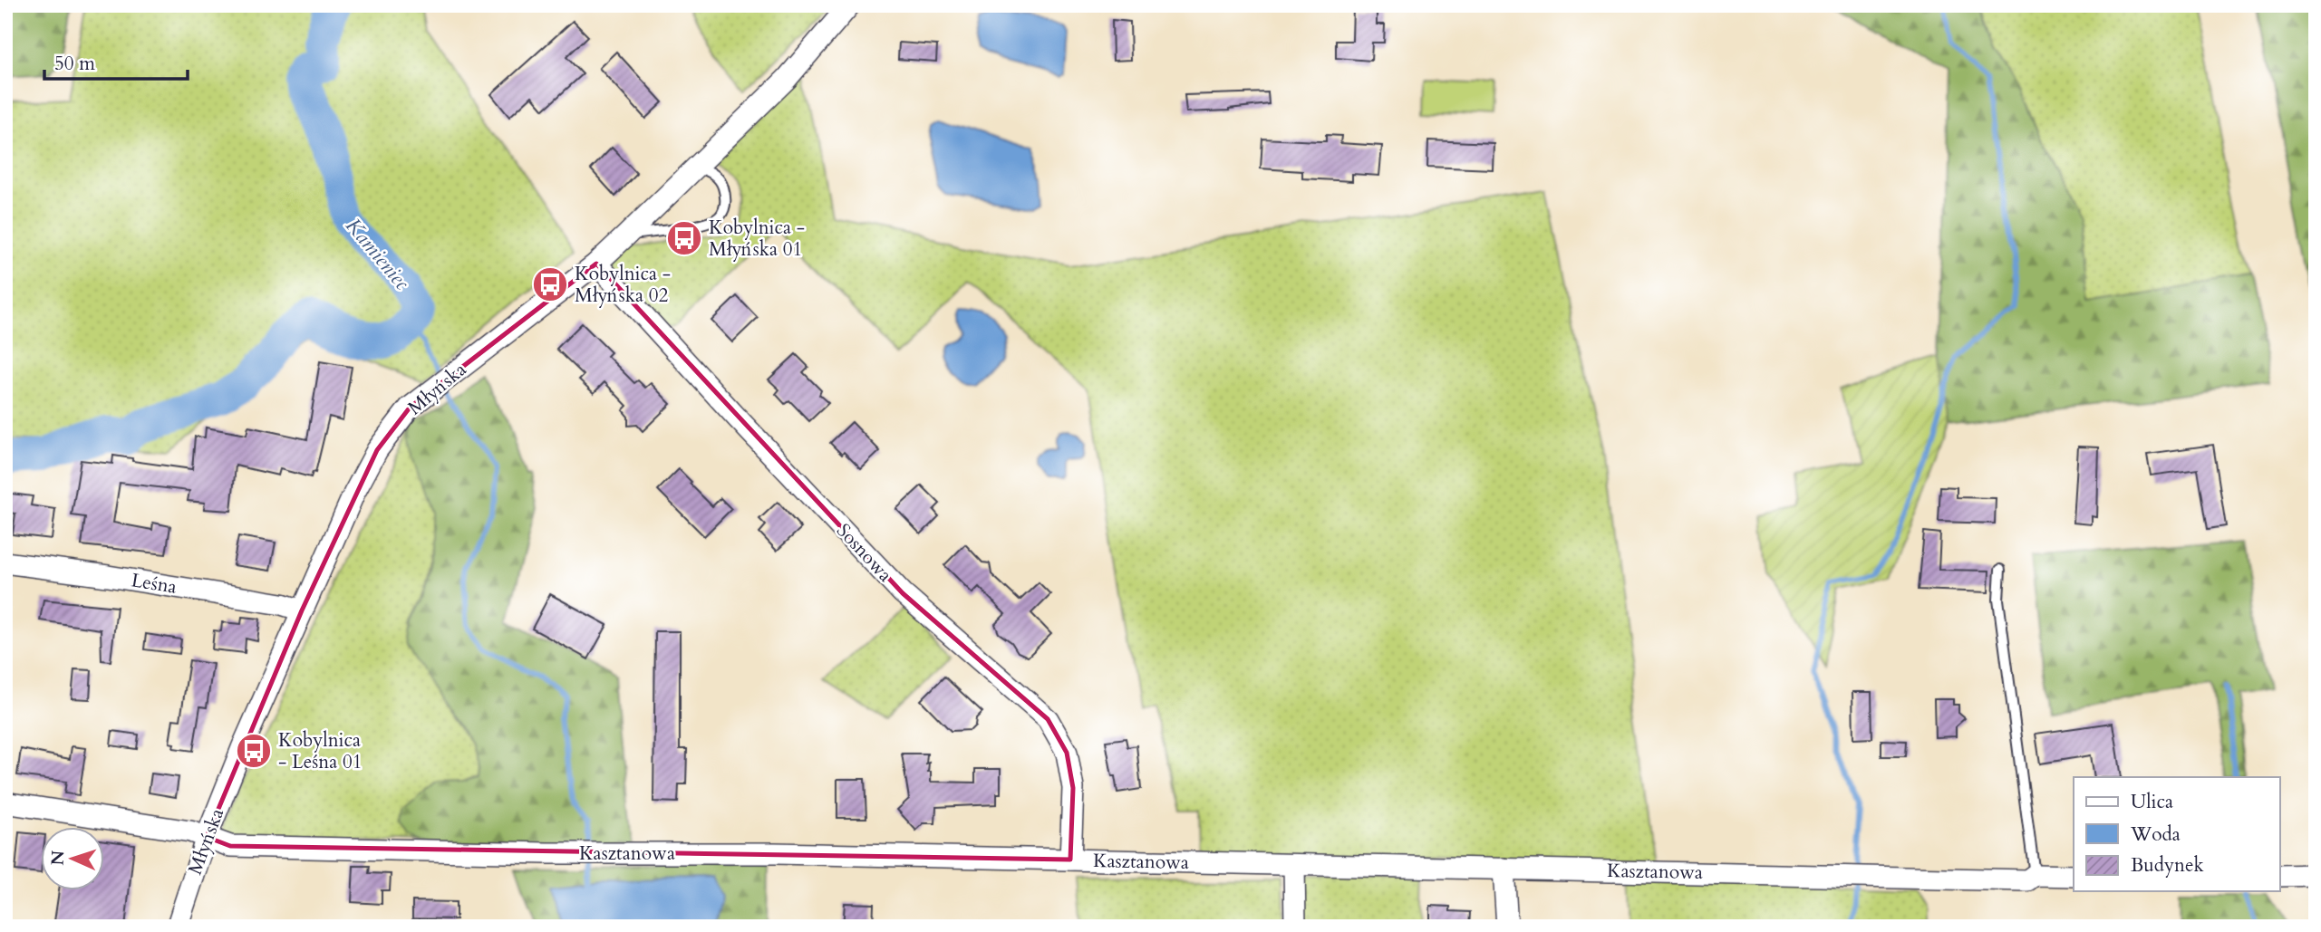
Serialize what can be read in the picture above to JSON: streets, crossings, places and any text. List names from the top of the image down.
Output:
{
  "streets": {
    "street": [
      "Młyńska",
      "Sosnowa",
      "Leśna",
      "Kasztanowa"
    ]
  },
  "crossings": [
    ["Młyńska", "Sosnowa"],
    ["Młyńska", "Leśna"],
    ["Młyńska", "Kasztanowa"],
    ["Sosnowa", "Kasztanowa"]
  ],
  "water": ["Kamieniec"],
  "places": {
    "bus stop": ["Kobylnica - Młyńska 01", "Kobylnica - Młyńska 02", "Kobylnica - Leśna 01"]
  },
  "legend": ["Ulica", "Woda", "Budynek"],
  "scale_bar": "50 m",
  "north": "left"
}
